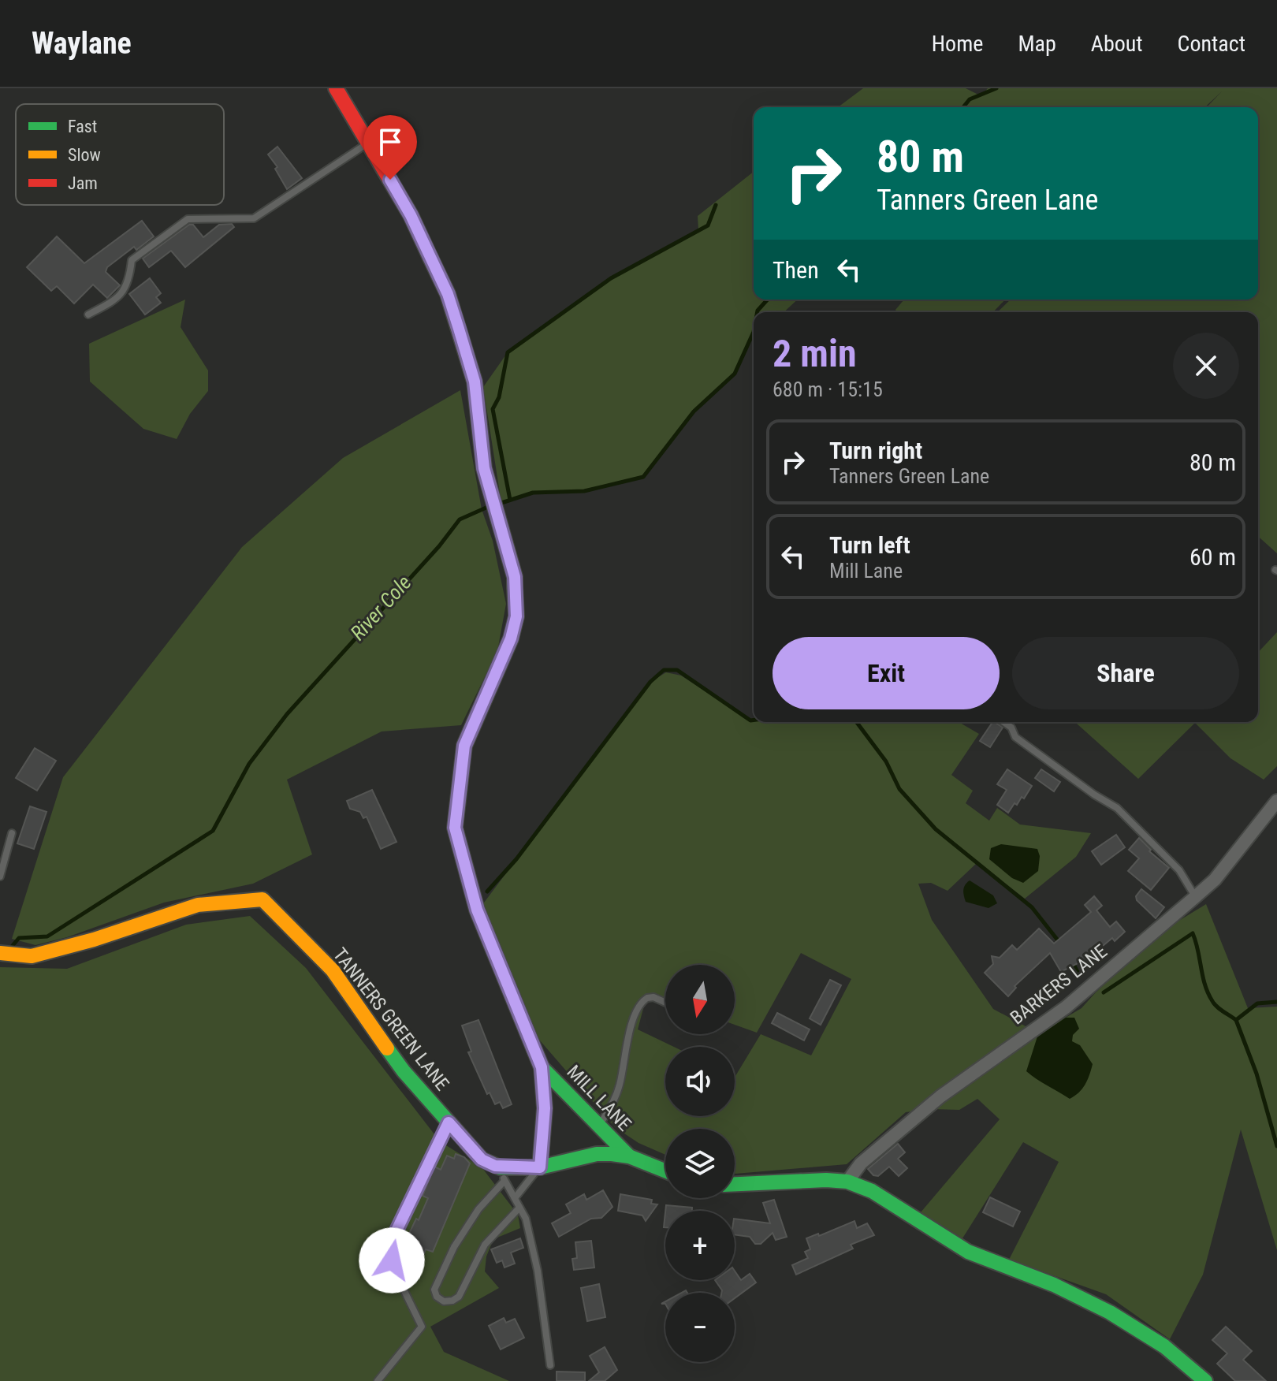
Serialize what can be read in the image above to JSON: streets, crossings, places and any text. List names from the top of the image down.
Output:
{
  "streets": {
    "street": ["BARKERS LANE", "TANNERS GREEN LANE", "MILL LANE"]
  },
  "water": ["River Cole"],
  "legend": ["Fast", "Slow", "Jam"],
  "north": "bottom",
  "page": {
    "header": "Waylane",
    "nav": [
      "Home",
      "Map",
      "About",
      "Contact"
    ],
    "turn": ["80 m", "Tanners Green Lane"],
    "then": "Then",
    "heading": ["2 min", "680 m · 15:15"],
    "list": [
      {
        "name": "Turn right",
        "note": "Tanners Green Lane",
        "value": "80 m"
      },
      {
        "name": "Turn left",
        "note": "Mill Lane",
        "value": "60 m"
      }
    ],
    "buttons": ["Exit", "Share"],
    "map_buttons": ["+", "−"]
  }
}
